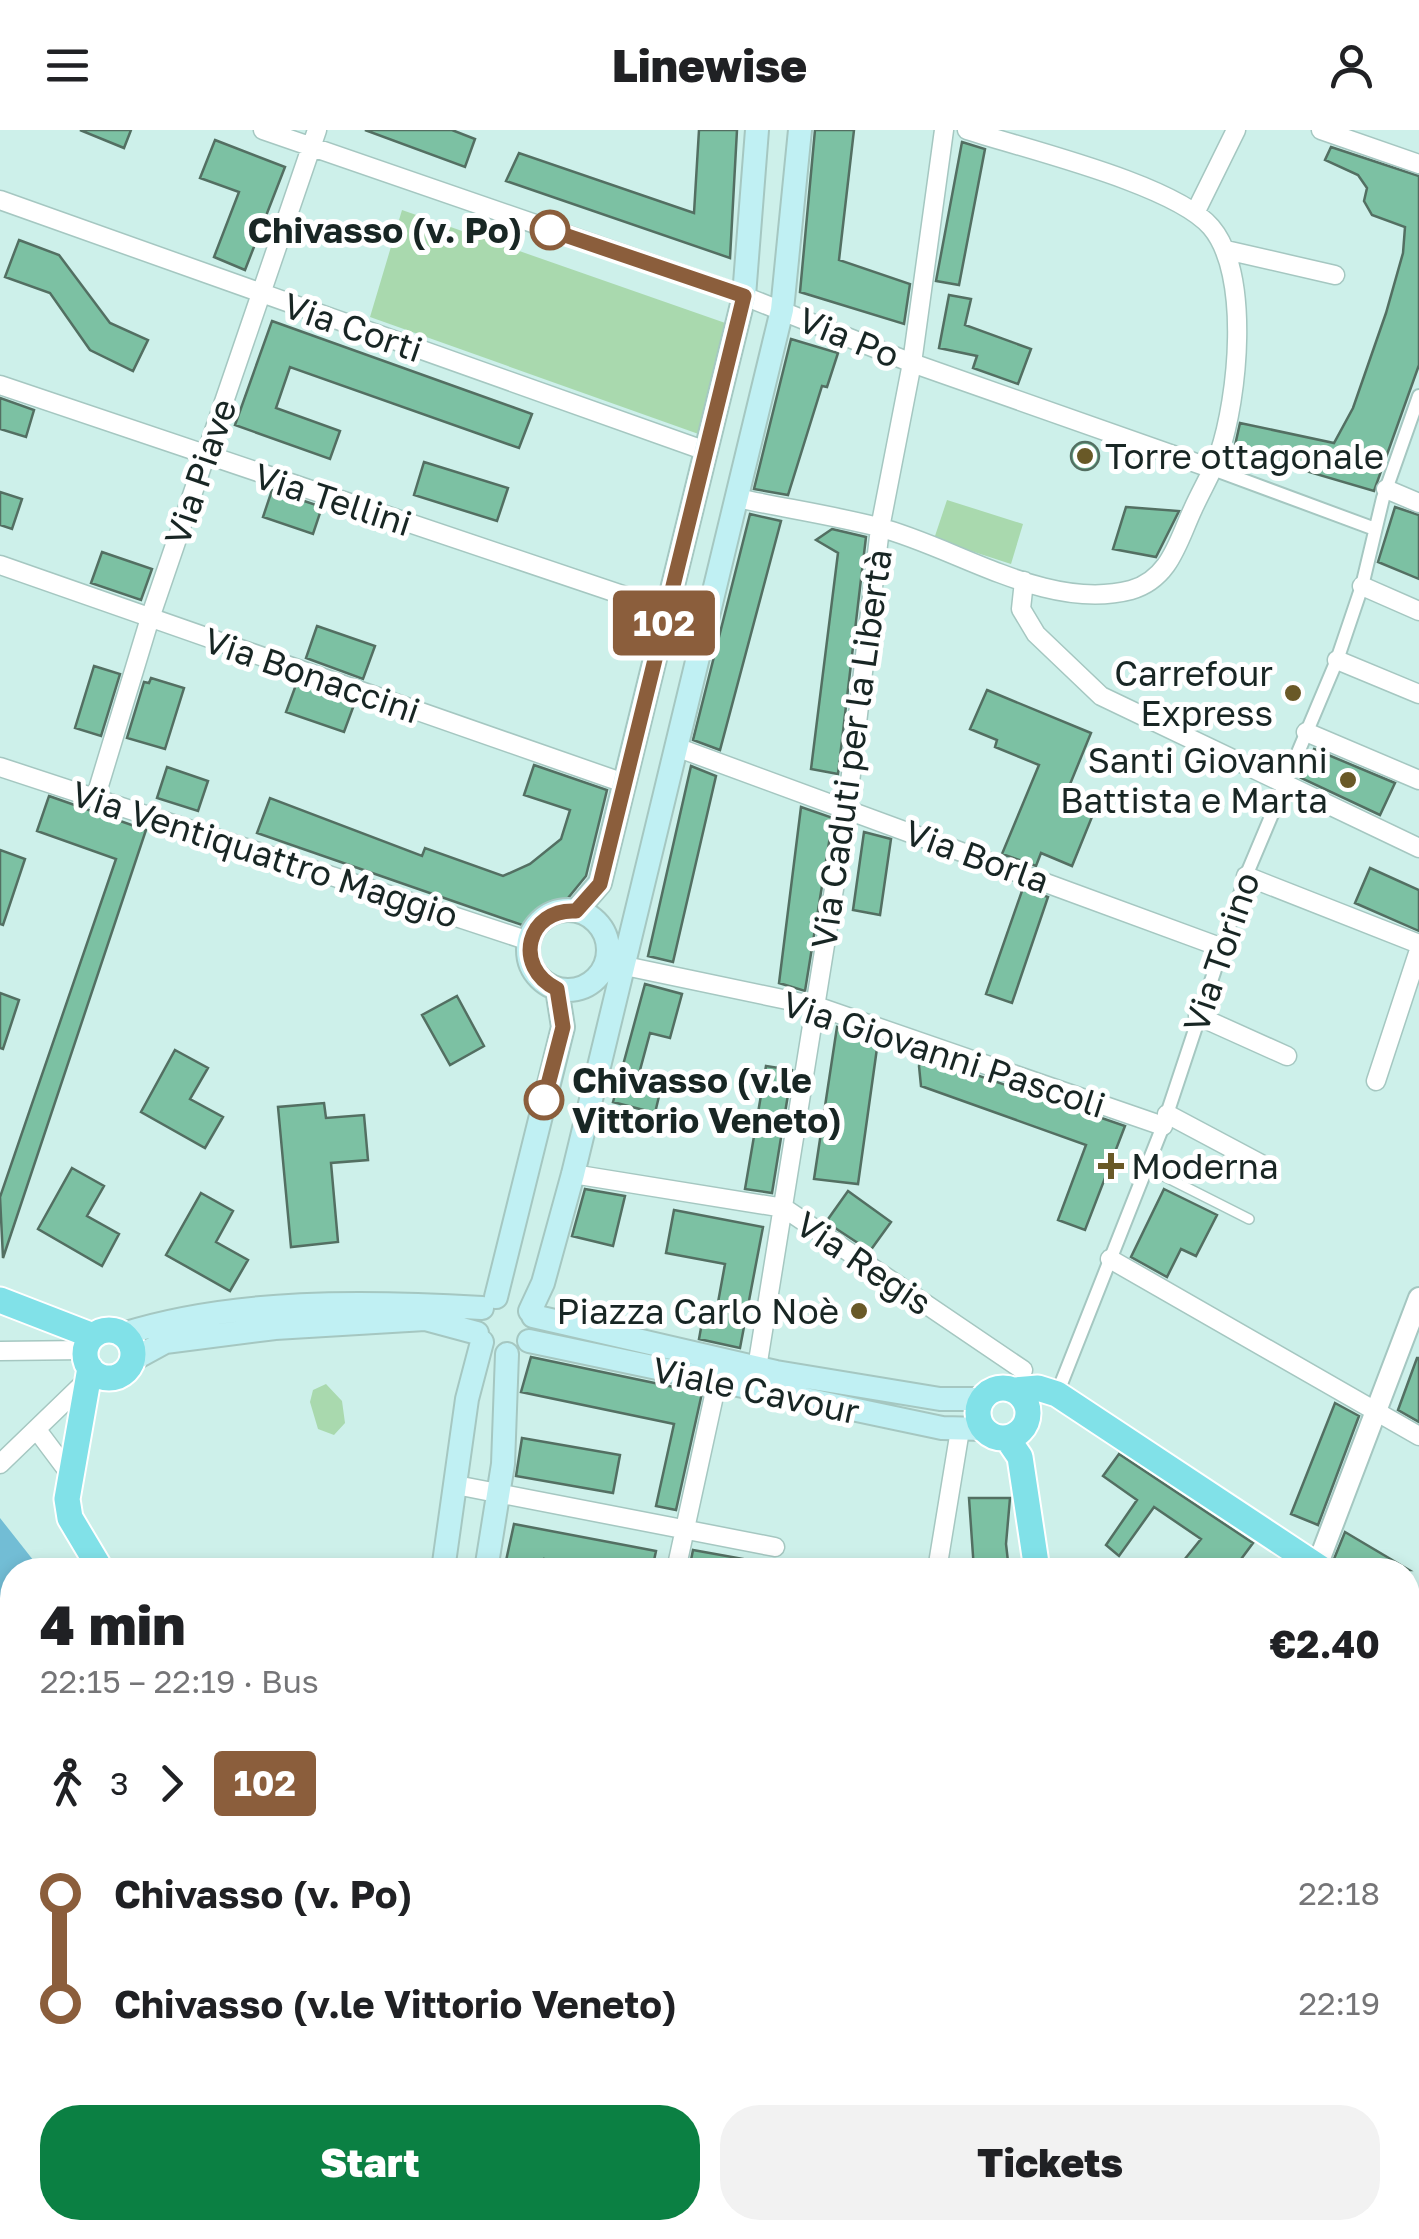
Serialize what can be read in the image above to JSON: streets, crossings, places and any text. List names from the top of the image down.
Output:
{
  "streets": {
    "main road": ["Viale Cavour"],
    "street": [
      "Via Corti",
      "Via Po",
      "Via Piave",
      "Via Tellini",
      "Via Bonaccini",
      "Via Caduti per la Libertà",
      "Via Ventiquattro Maggio",
      "Via Borla",
      "Via Torino",
      "Via Giovanni Pascoli",
      "Via Regis"
    ]
  },
  "crossings": [
    ["Via Corti", "Via Piave"],
    ["Via Po", "Via Piave"],
    ["Via Po", "Via Caduti per la Libertà"],
    ["Via Piave", "Via Tellini"],
    ["Via Piave", "Via Bonaccini"],
    ["Via Piave", "Via Ventiquattro Maggio"],
    ["Via Caduti per la Libertà", "Via Borla"],
    ["Via Caduti per la Libertà", "Via Giovanni Pascoli"],
    ["Via Caduti per la Libertà", "Via Regis"],
    ["Via Caduti per la Libertà", "Viale Cavour"],
    ["Via Ventiquattro Maggio", "Via Giovanni Pascoli"],
    ["Via Borla", "Via Torino"],
    ["Via Torino", "Via Giovanni Pascoli"]
  ],
  "places": {
    "other": [
      "Chivasso (v. Po)",
      "Torre ottagonale",
      "Carrefour Express",
      "Santi Giovanni Battista e Marta",
      "Chivasso (v.le Vittorio Veneto)",
      "Piazza Carlo Noè"
    ],
    "health": ["Moderna"]
  },
  "lines": ["bus line 102"],
  "page": {
    "header": "Linewise",
    "on_map": "102",
    "heading": ["4 min", "22:15 – 22:19 · Bus", "€2.40"],
    "legs": ["3", "102"],
    "list": [
      {
        "name": "Chivasso (v. Po)",
        "value": "22:18"
      },
      {
        "name": "Chivasso (v.le Vittorio Veneto)",
        "value": "22:19"
      }
    ],
    "buttons": ["Start", "Tickets"]
  }
}
